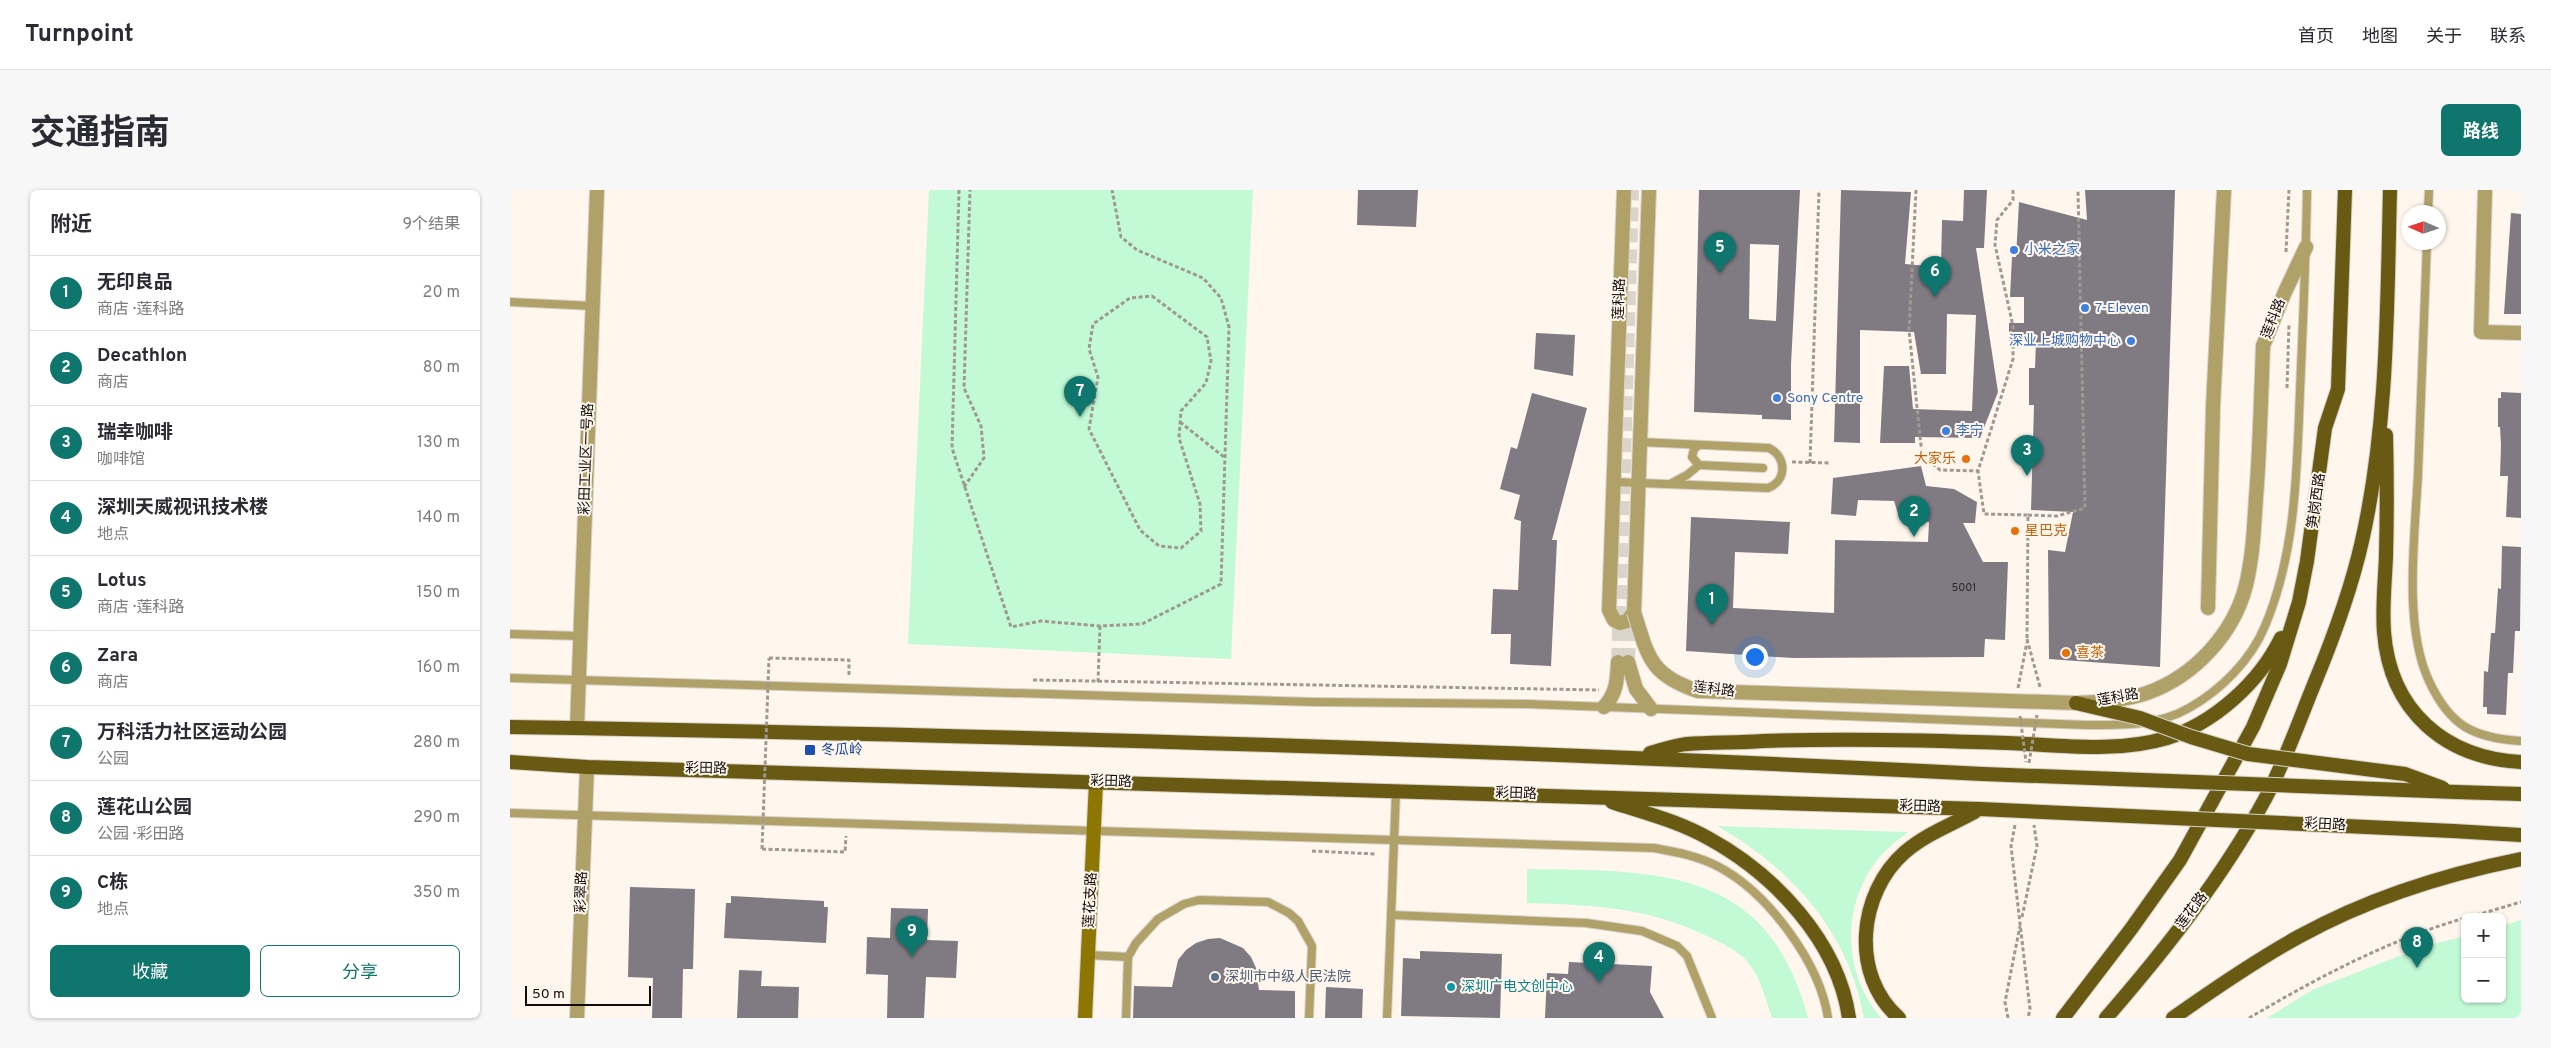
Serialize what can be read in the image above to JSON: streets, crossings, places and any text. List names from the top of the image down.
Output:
{
  "streets": {
    "main road": [
      "笋岗西路",
      "彩田路",
      "莲花支路",
      "莲花路"
    ],
    "street": ["莲科路", "彩田工业区一号路", "彩翠路"]
  },
  "crossings": [
    ["彩田路", "彩翠路"],
    ["彩田路", "莲花支路"]
  ],
  "places": {
    "other": [
      "小米之家",
      "7-Eleven",
      "深业上城购物中心",
      "Sony Centre",
      "李宁",
      "大家乐",
      "星巴克",
      "喜茶",
      "深圳市中级人民法院",
      "深圳广电文创中心"
    ],
    "transit": ["冬瓜岭"]
  },
  "house_numbers": ["5001"],
  "scale_bar": "50 m",
  "north": "left",
  "page": {
    "header": "Turnpoint",
    "nav": [
      "首页",
      "地图",
      "关于",
      "联系"
    ],
    "title": "交通指南",
    "buttons": [
      "路线",
      ["收藏", "分享"]
    ],
    "heading": ["附近", "9个结果"],
    "pins": [
      "5",
      "6",
      "7",
      "3",
      "2",
      "1",
      "9",
      "8",
      "4"
    ],
    "list": [
      {
        "mark": "1",
        "name": "无印良品",
        "note": "商店 · 莲科路",
        "value": "20 m"
      },
      {
        "mark": "2",
        "name": "Decathlon",
        "note": "商店",
        "value": "80 m"
      },
      {
        "mark": "3",
        "name": "瑞幸咖啡",
        "note": "咖啡馆",
        "value": "130 m"
      },
      {
        "mark": "4",
        "name": "深圳天威视讯技术楼",
        "note": "地点",
        "value": "140 m"
      },
      {
        "mark": "5",
        "name": "Lotus",
        "note": "商店 · 莲科路",
        "value": "150 m"
      },
      {
        "mark": "6",
        "name": "Zara",
        "note": "商店",
        "value": "160 m"
      },
      {
        "mark": "7",
        "name": "万科活力社区运动公园",
        "note": "公园",
        "value": "280 m"
      },
      {
        "mark": "8",
        "name": "莲花山公园",
        "note": "公园 · 彩田路",
        "value": "290 m"
      },
      {
        "mark": "9",
        "name": "C栋",
        "note": "地点",
        "value": "350 m"
      }
    ],
    "map_buttons": ["+", "−"],
    "scale": "50 m"
  }
}
